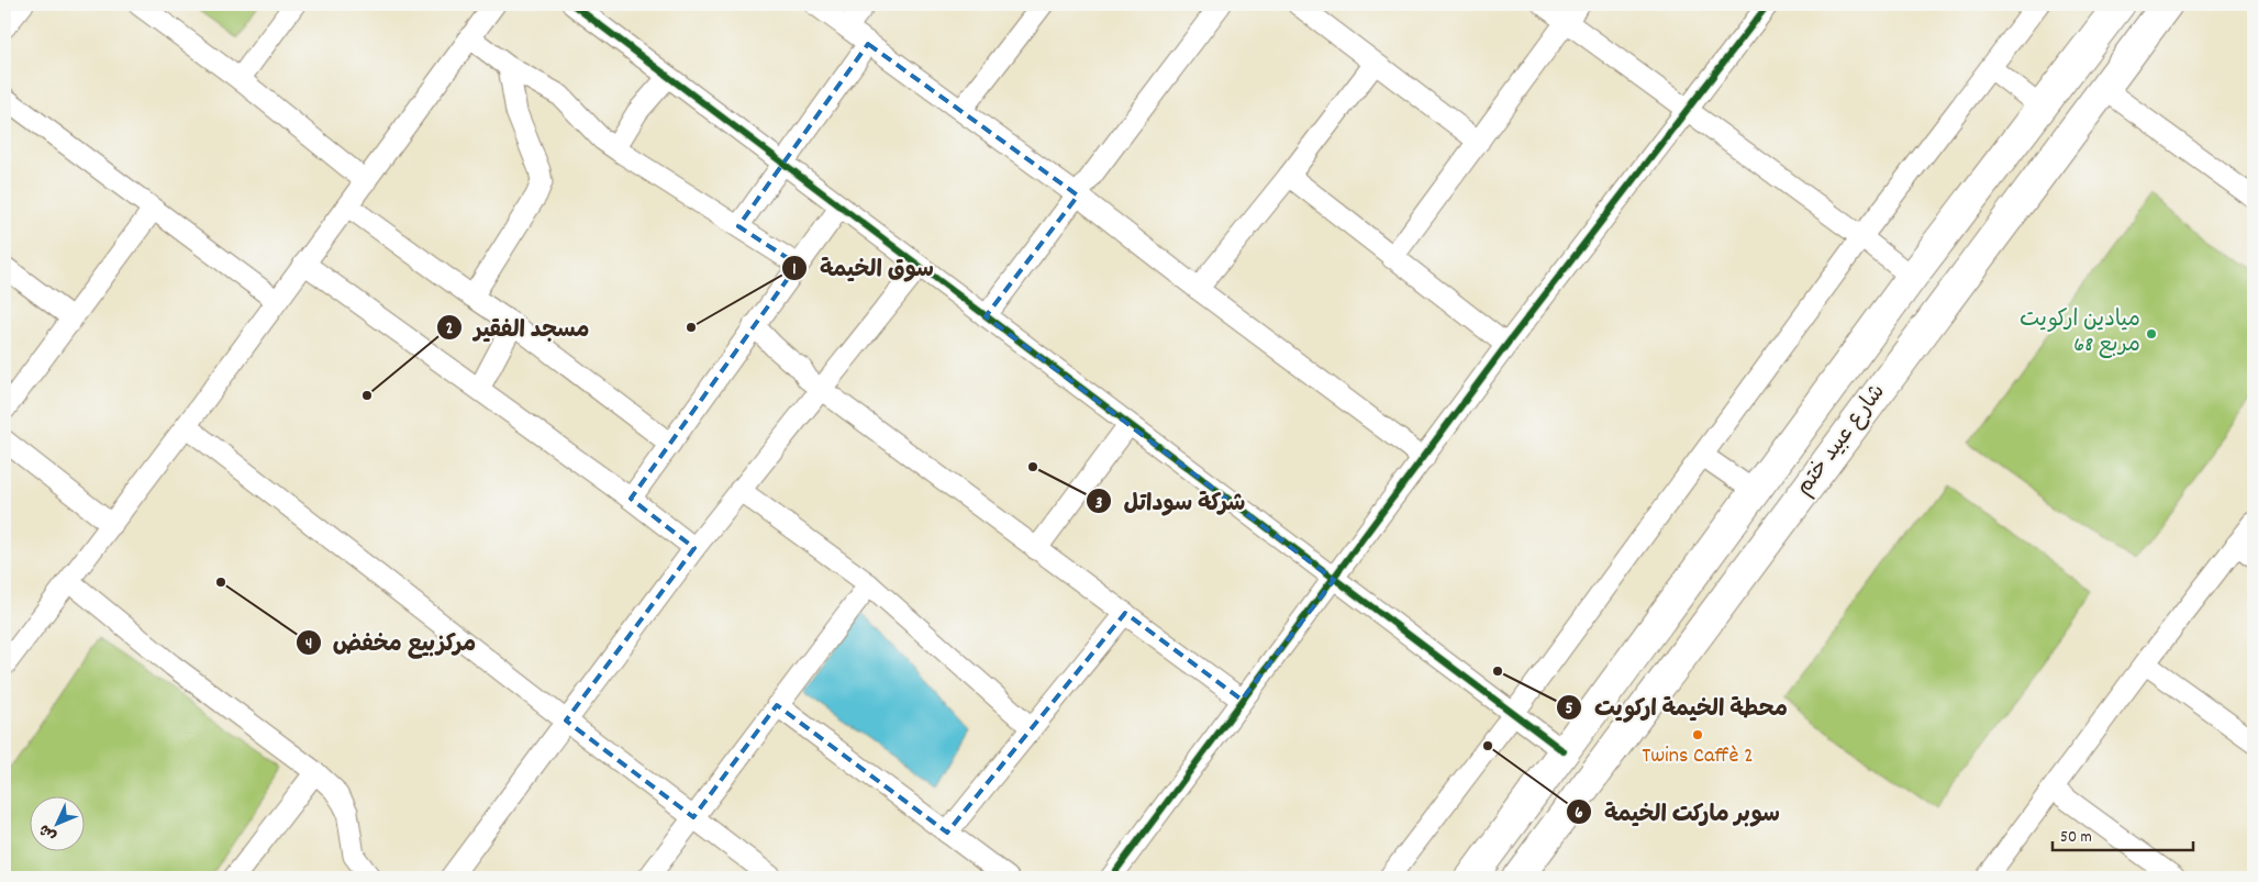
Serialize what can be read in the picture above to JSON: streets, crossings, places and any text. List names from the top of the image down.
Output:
{
  "streets": {
    "main road": ["شارع عبيد ختم"]
  },
  "places": [
    "سوق الخيمة",
    "ميادين اركويت مربع 68",
    "مسجد الفقير",
    "شركة سوداتل",
    "مركزبيع مخفض",
    "محطة الخيمة اركويت",
    "Twins Caffè 2",
    "سوبر ماركت الخيمة"
  ],
  "scale_bar": "50 m",
  "north": "bottom left"
}
